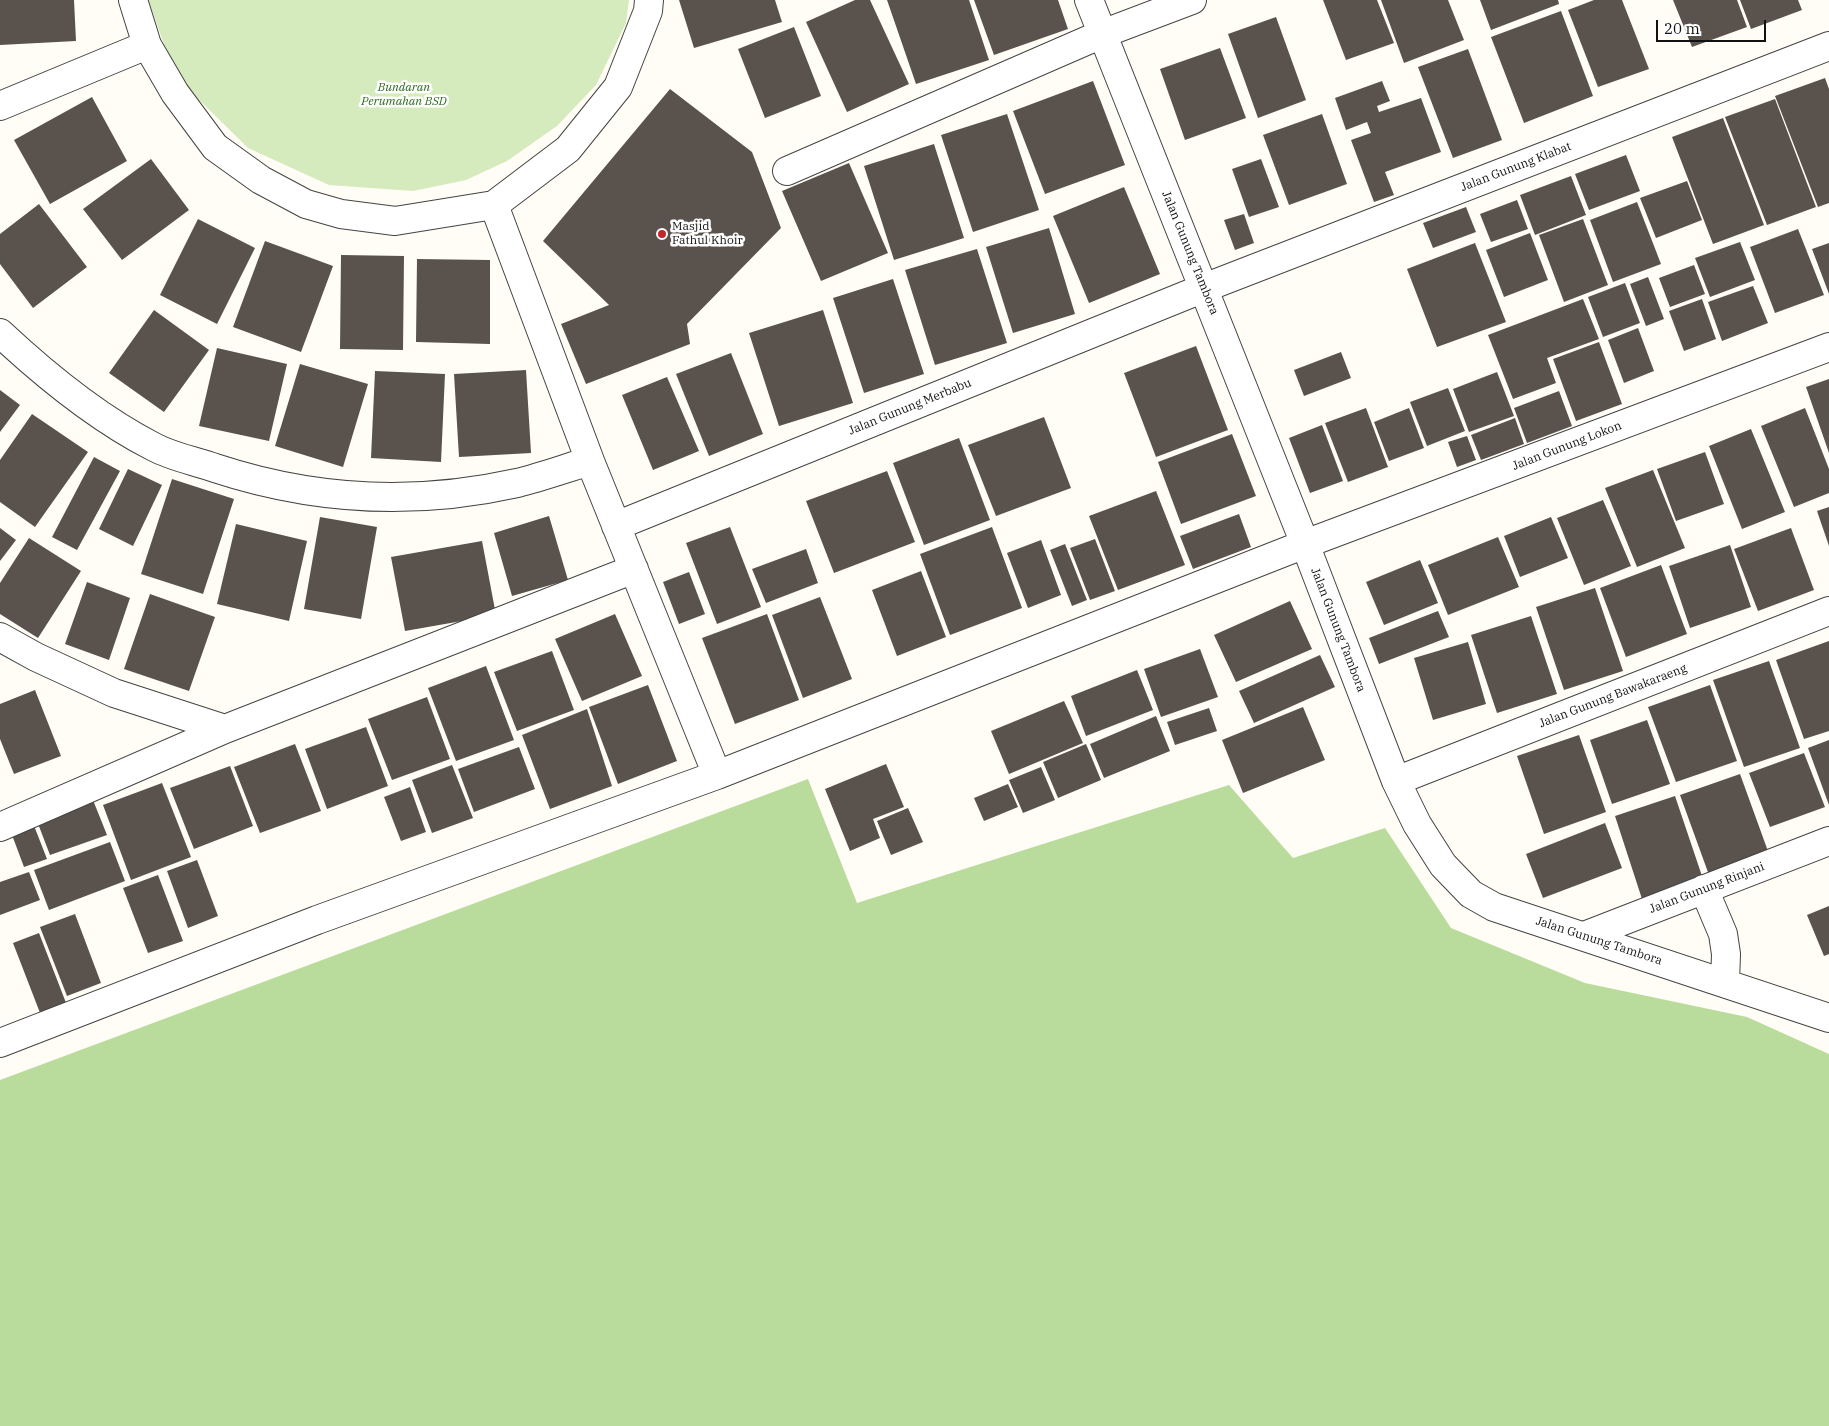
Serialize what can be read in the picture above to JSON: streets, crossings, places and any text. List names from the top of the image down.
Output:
{
  "streets": {
    "street": [
      "Jalan Gunung Klabat",
      "Jalan Gunung Tambora",
      "Jalan Gunung Merbabu",
      "Jalan Gunung Lokon",
      "Jalan Gunung Bawakaraeng",
      "Jalan Gunung Rinjani"
    ]
  },
  "crossings": [
    ["Jalan Gunung Klabat", "Jalan Gunung Tambora"],
    ["Jalan Gunung Klabat", "Jalan Gunung Merbabu"],
    ["Jalan Gunung Tambora", "Jalan Gunung Merbabu"],
    ["Jalan Gunung Tambora", "Jalan Gunung Lokon"],
    ["Jalan Gunung Tambora", "Jalan Gunung Bawakaraeng"],
    ["Jalan Gunung Tambora", "Jalan Gunung Rinjani"]
  ],
  "parks": ["Bundaran Perumahan BSD"],
  "places": ["Masjid Fathul Khoir"],
  "scale_bar": "20 m"
}
